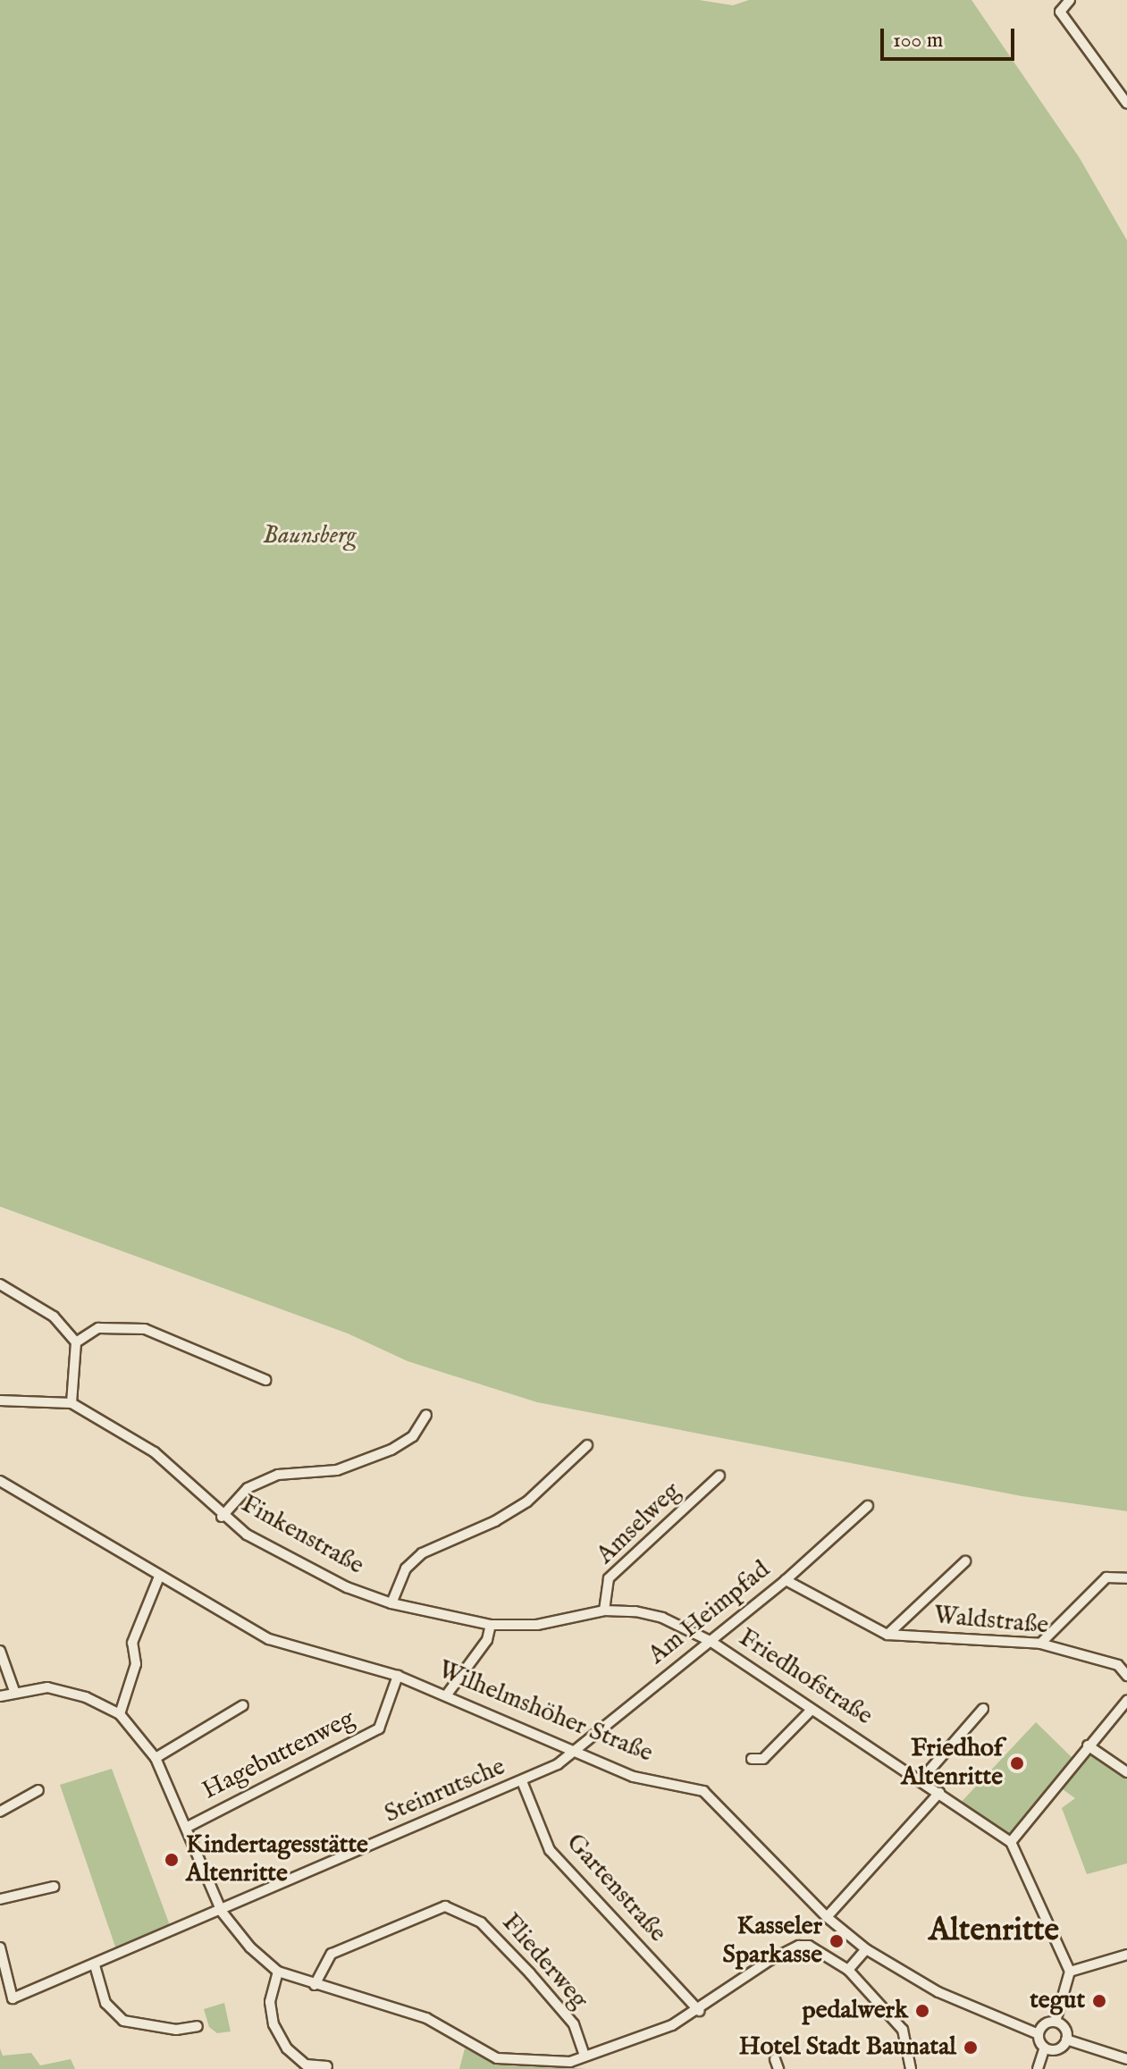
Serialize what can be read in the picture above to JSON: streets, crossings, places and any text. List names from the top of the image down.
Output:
{
  "streets": {
    "street": [
      "Amselweg",
      "Finkenstraße",
      "Am Heimpfad",
      "Waldstraße",
      "Friedhofstraße",
      "Wilhelmshöher Straße",
      "Hagebuttenweg",
      "Steinrutsche",
      "Gartenstraße",
      "Fliederweg"
    ]
  },
  "crossings": [
    ["Amselweg", "Finkenstraße"],
    ["Finkenstraße", "Friedhofstraße"],
    ["Am Heimpfad", "Waldstraße"],
    ["Am Heimpfad", "Friedhofstraße"],
    ["Am Heimpfad", "Wilhelmshöher Straße"],
    ["Am Heimpfad", "Steinrutsche"],
    ["Wilhelmshöher Straße", "Hagebuttenweg"],
    ["Wilhelmshöher Straße", "Steinrutsche"],
    ["Steinrutsche", "Gartenstraße"]
  ],
  "districts": ["Altenritte"],
  "parks": ["Baunsberg"],
  "places": [
    "Friedhof Altenritte",
    "Kindertagesstätte Altenritte",
    "Kasseler Sparkasse",
    "tegut",
    "pedalwerk",
    "Hotel Stadt Baunatal"
  ],
  "scale_bar": "100 m"
}
